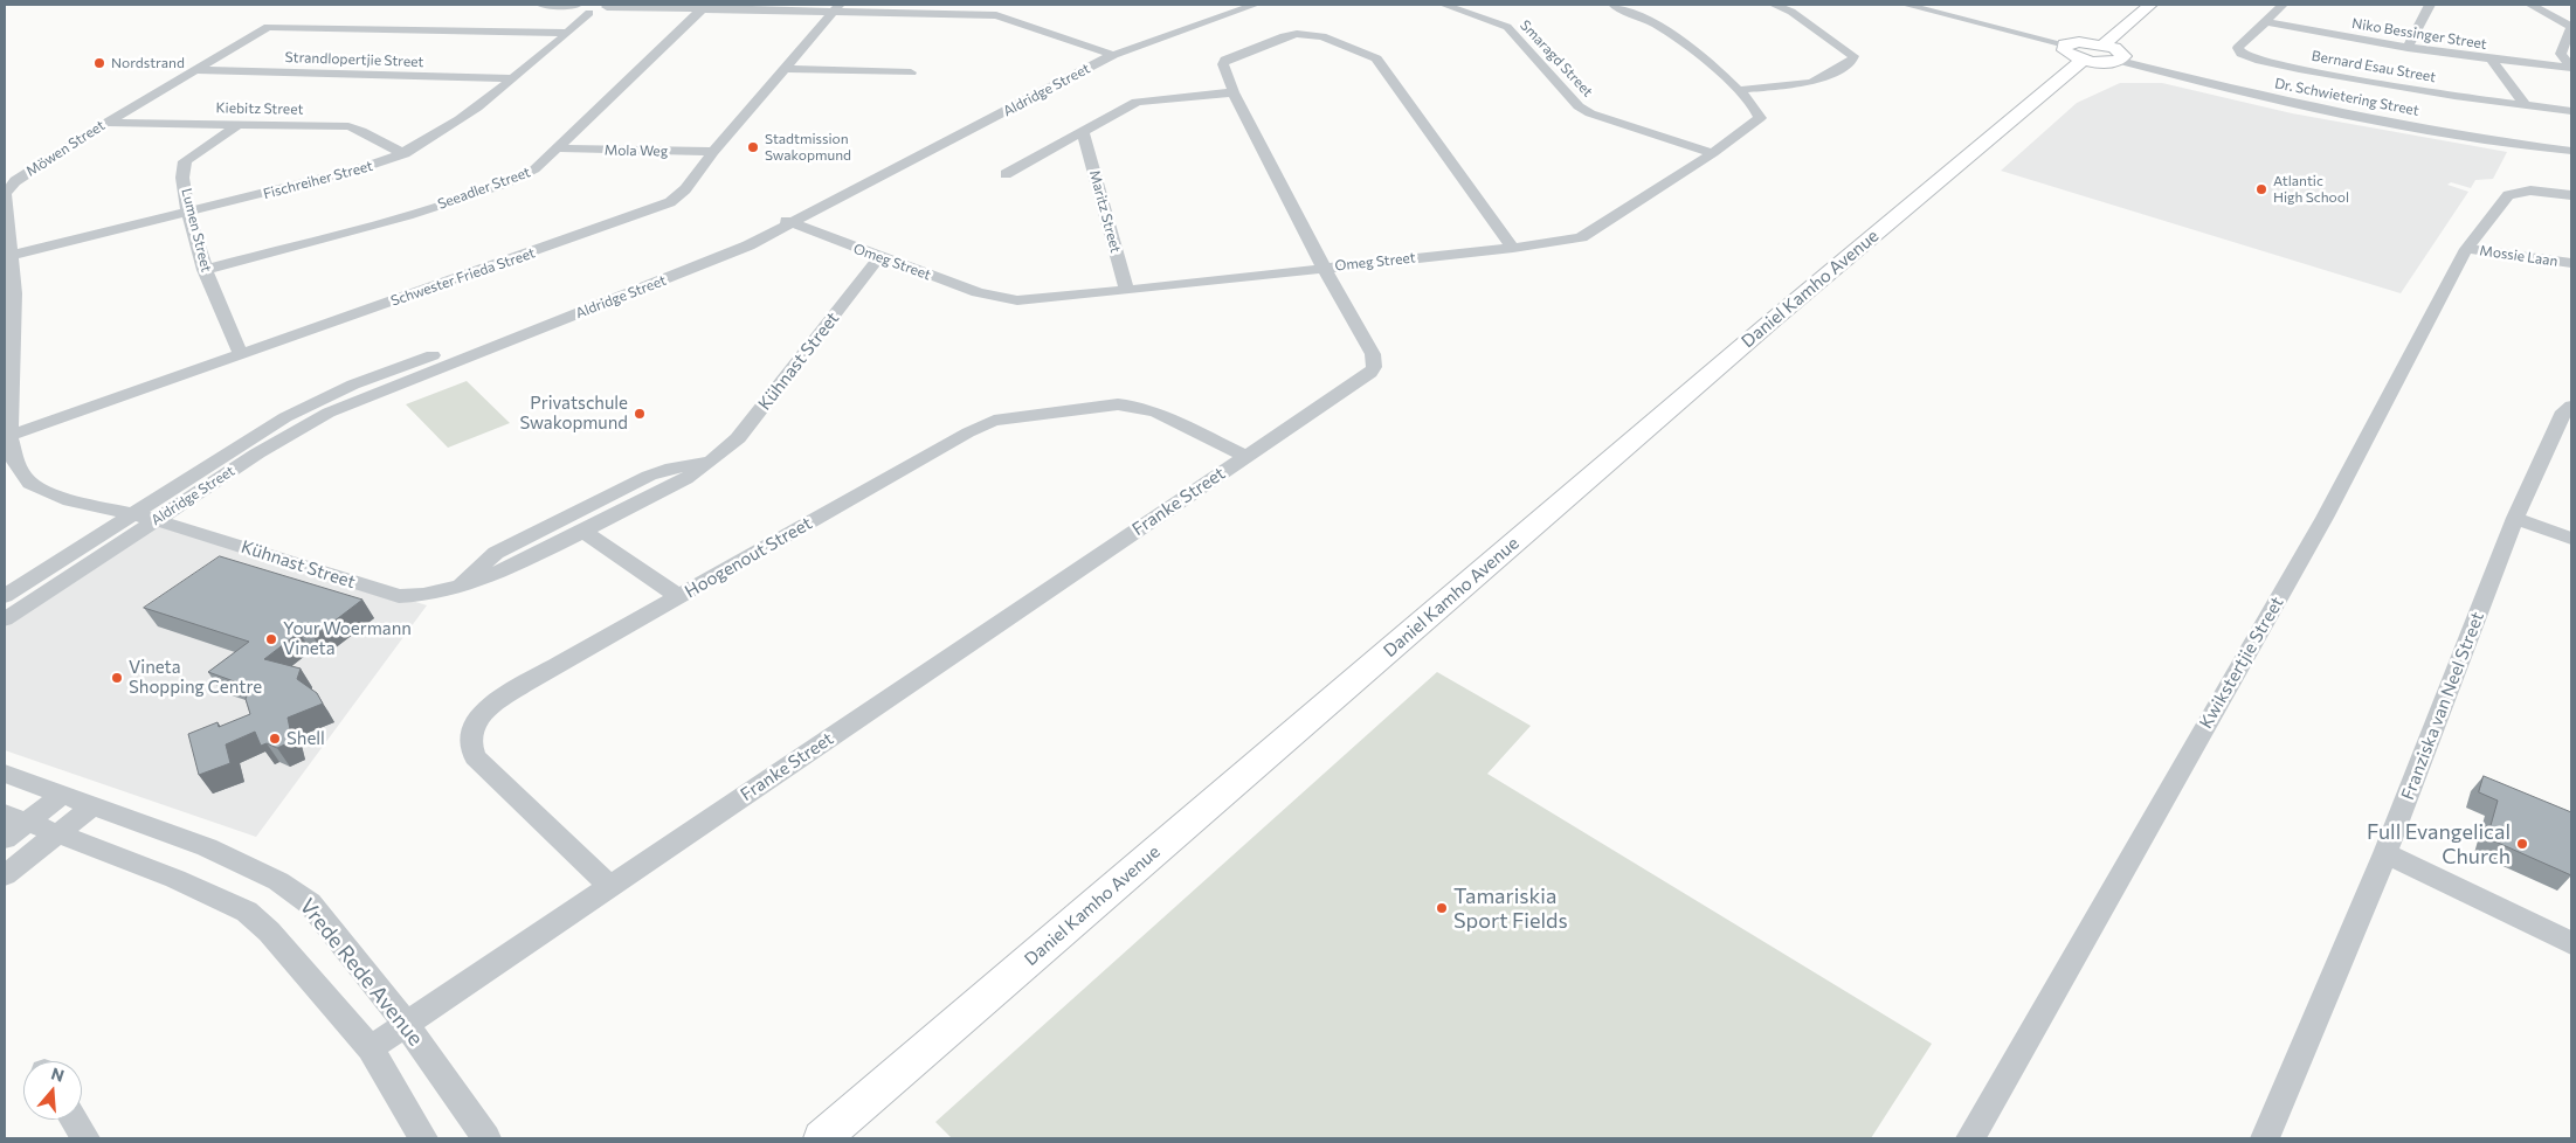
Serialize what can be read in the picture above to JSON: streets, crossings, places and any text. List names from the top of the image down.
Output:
{
  "streets": {
    "main road": ["Daniel Kamho Avenue"],
    "street": [
      "Niko Bessinger Street",
      "Smaragd Street",
      "Strandlopertjie Street",
      "Bernard Esau Street",
      "Aldridge Street",
      "Dr. Schwietering Street",
      "Kiebitz Street",
      "Möwen Street",
      "Mola Weg",
      "Fischreiher Street",
      "Seeadler Street",
      "Maritz Street",
      "Lumen Street",
      "Mossie Laan",
      "Omeg Street",
      "Schwester Frieda Street",
      "Kühnast Street",
      "Franke Street",
      "Hoogenout Street",
      "Kwikstertjie Street",
      "Franziska van Neel Street",
      "Vrede Rede Avenue"
    ]
  },
  "crossings": [
    ["Niko Bessinger Street", "Bernard Esau Street"],
    ["Smaragd Street", "Omeg Street"],
    ["Strandlopertjie Street", "Möwen Street"],
    ["Strandlopertjie Street", "Fischreiher Street"],
    ["Aldridge Street", "Möwen Street"],
    ["Aldridge Street", "Omeg Street"],
    ["Aldridge Street", "Kühnast Street"],
    ["Kiebitz Street", "Möwen Street"],
    ["Kiebitz Street", "Fischreiher Street"],
    ["Kiebitz Street", "Lumen Street"],
    ["Möwen Street", "Fischreiher Street"],
    ["Möwen Street", "Schwester Frieda Street"],
    ["Möwen Street", "Kühnast Street"],
    ["Mola Weg", "Seeadler Street"],
    ["Mola Weg", "Schwester Frieda Street"],
    ["Fischreiher Street", "Lumen Street"],
    ["Seeadler Street", "Lumen Street"],
    ["Maritz Street", "Omeg Street"],
    ["Lumen Street", "Schwester Frieda Street"],
    ["Mossie Laan", "Kwikstertjie Street"],
    ["Omeg Street", "Kühnast Street"],
    ["Omeg Street", "Franke Street"],
    ["Franke Street", "Hoogenout Street"],
    ["Franke Street", "Vrede Rede Avenue"]
  ],
  "places": [
    "Nordstrand",
    "Stadtmission Swakopmund",
    "Atlantic High School",
    "Privatschule Swakopmund",
    "Your Woermann Vineta",
    "Vineta Shopping Centre",
    "Shell",
    "Full Evangelical Church",
    "Tamariskia Sport Fields"
  ],
  "north": "top"
}
